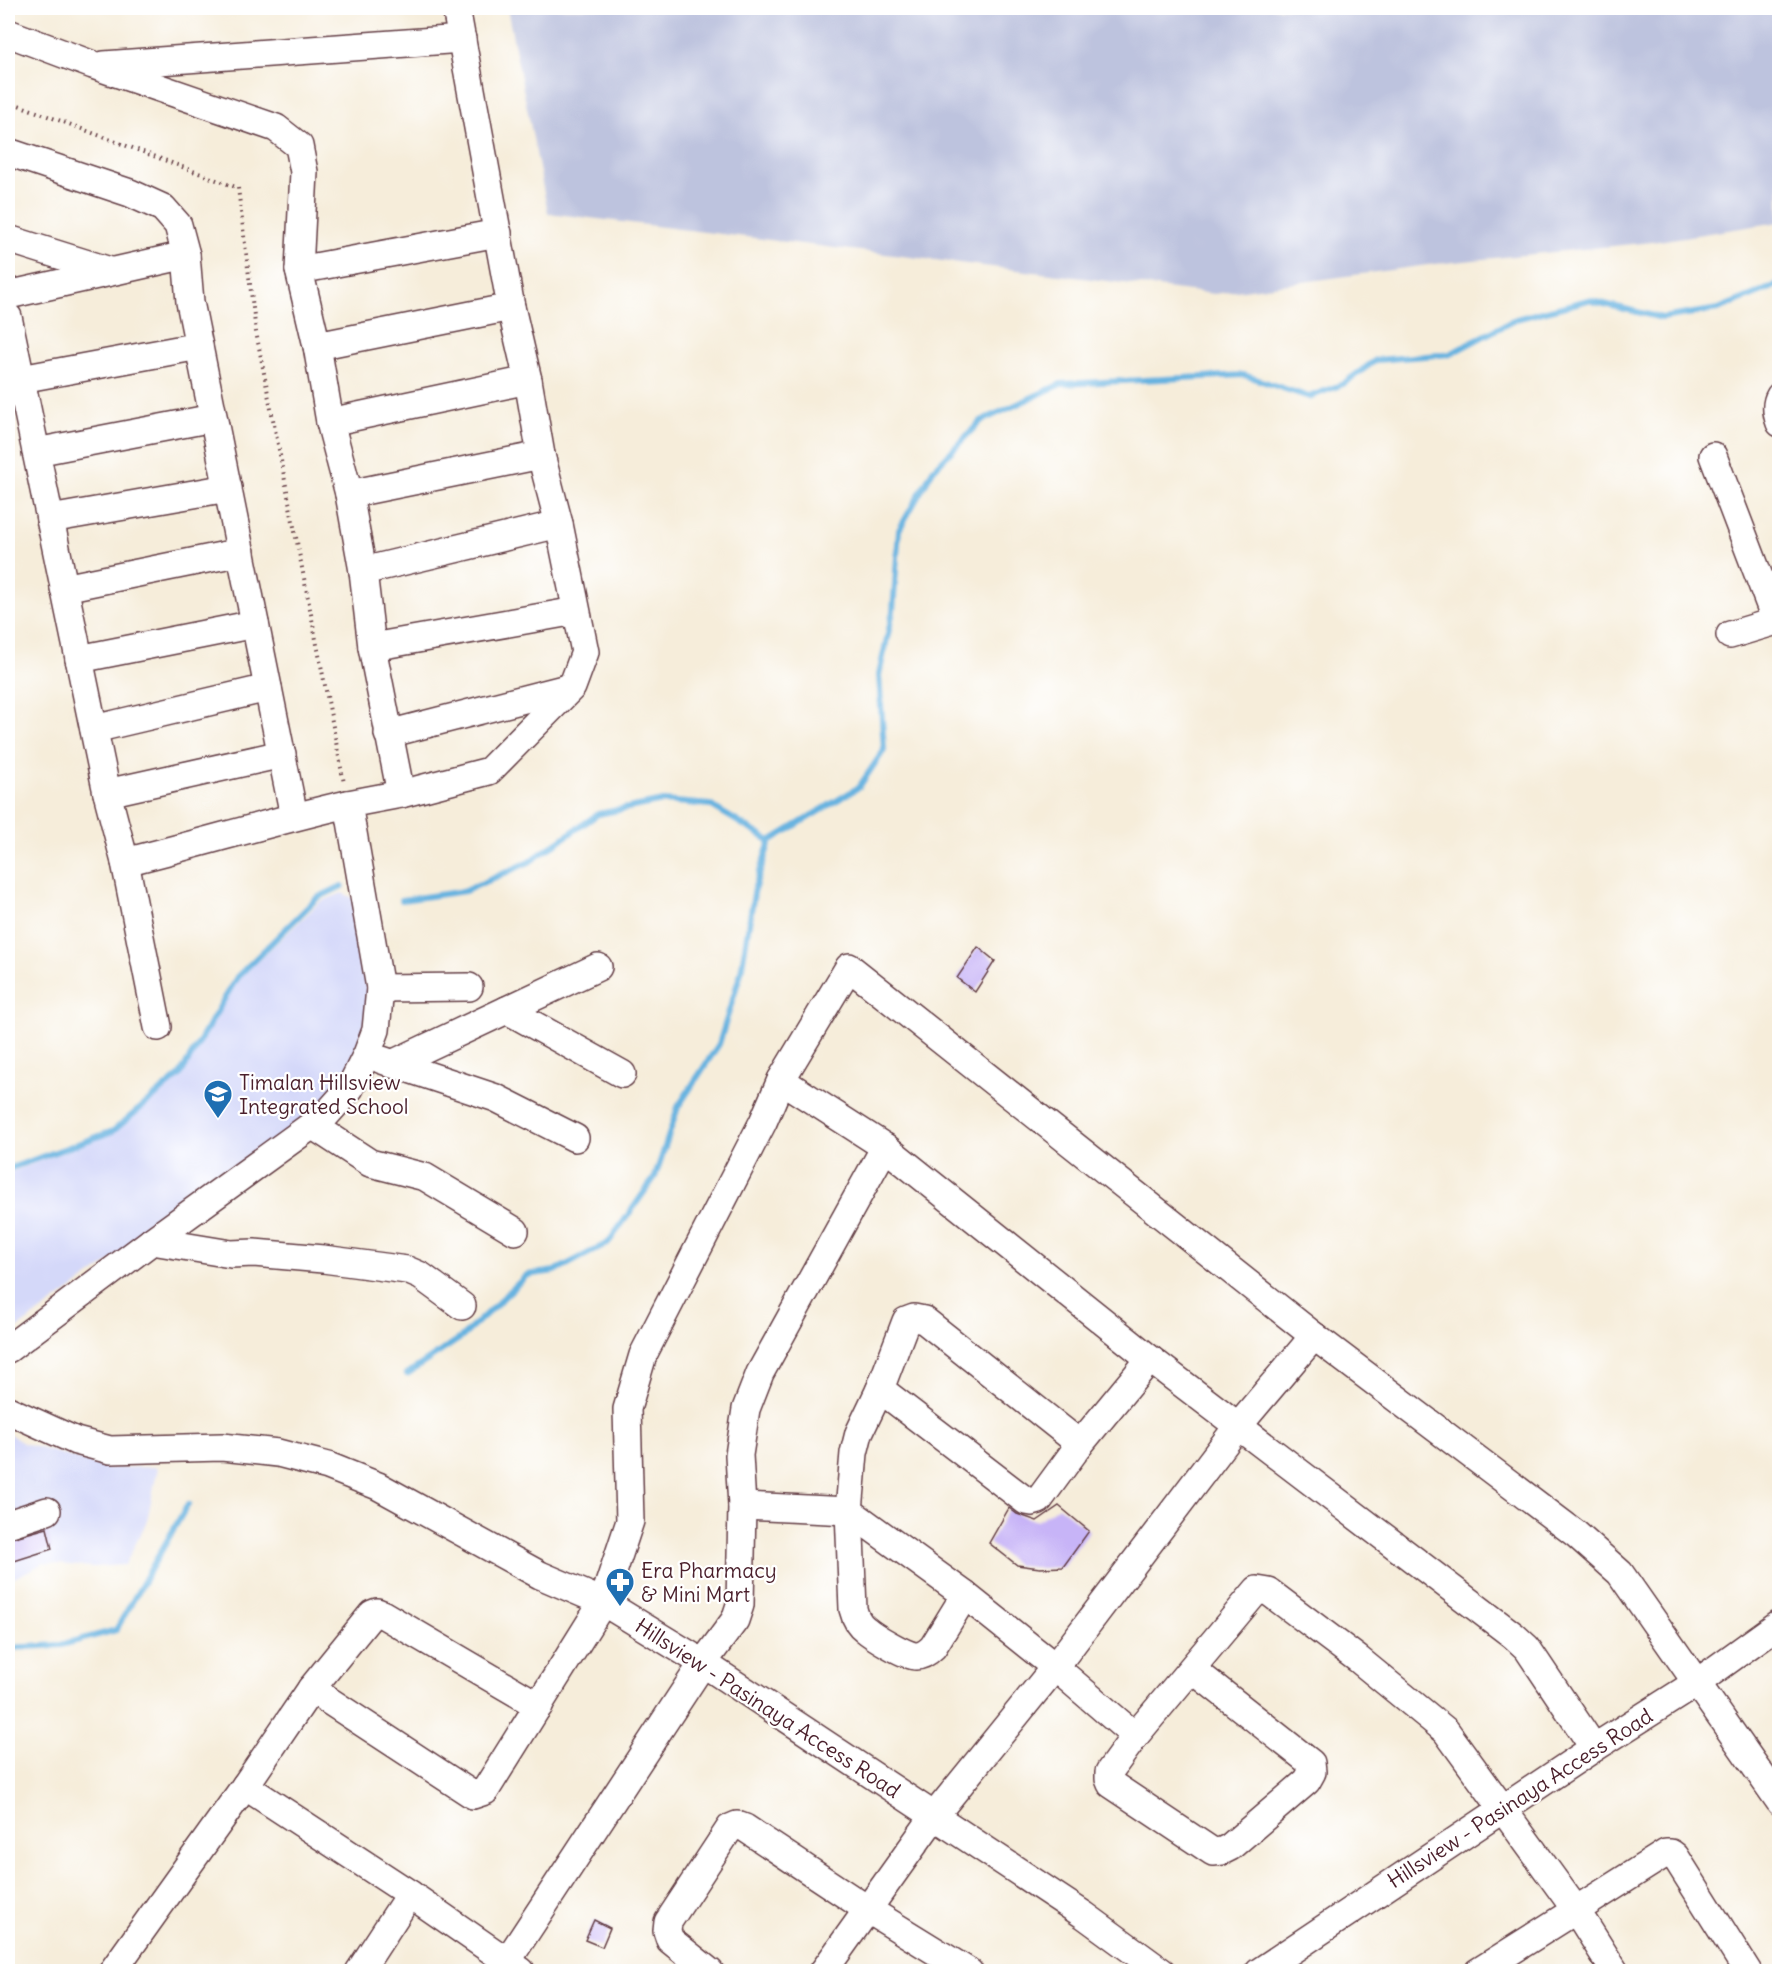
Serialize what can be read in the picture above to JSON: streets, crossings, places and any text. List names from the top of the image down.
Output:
{
  "streets": {
    "street": ["Hillsview - Pasinaya Access Road"]
  },
  "places": {
    "school or university": ["Timalan Hillsview Integrated School"],
    "pharmacy": ["Era Pharmacy & Mini Mart"]
  }
}
